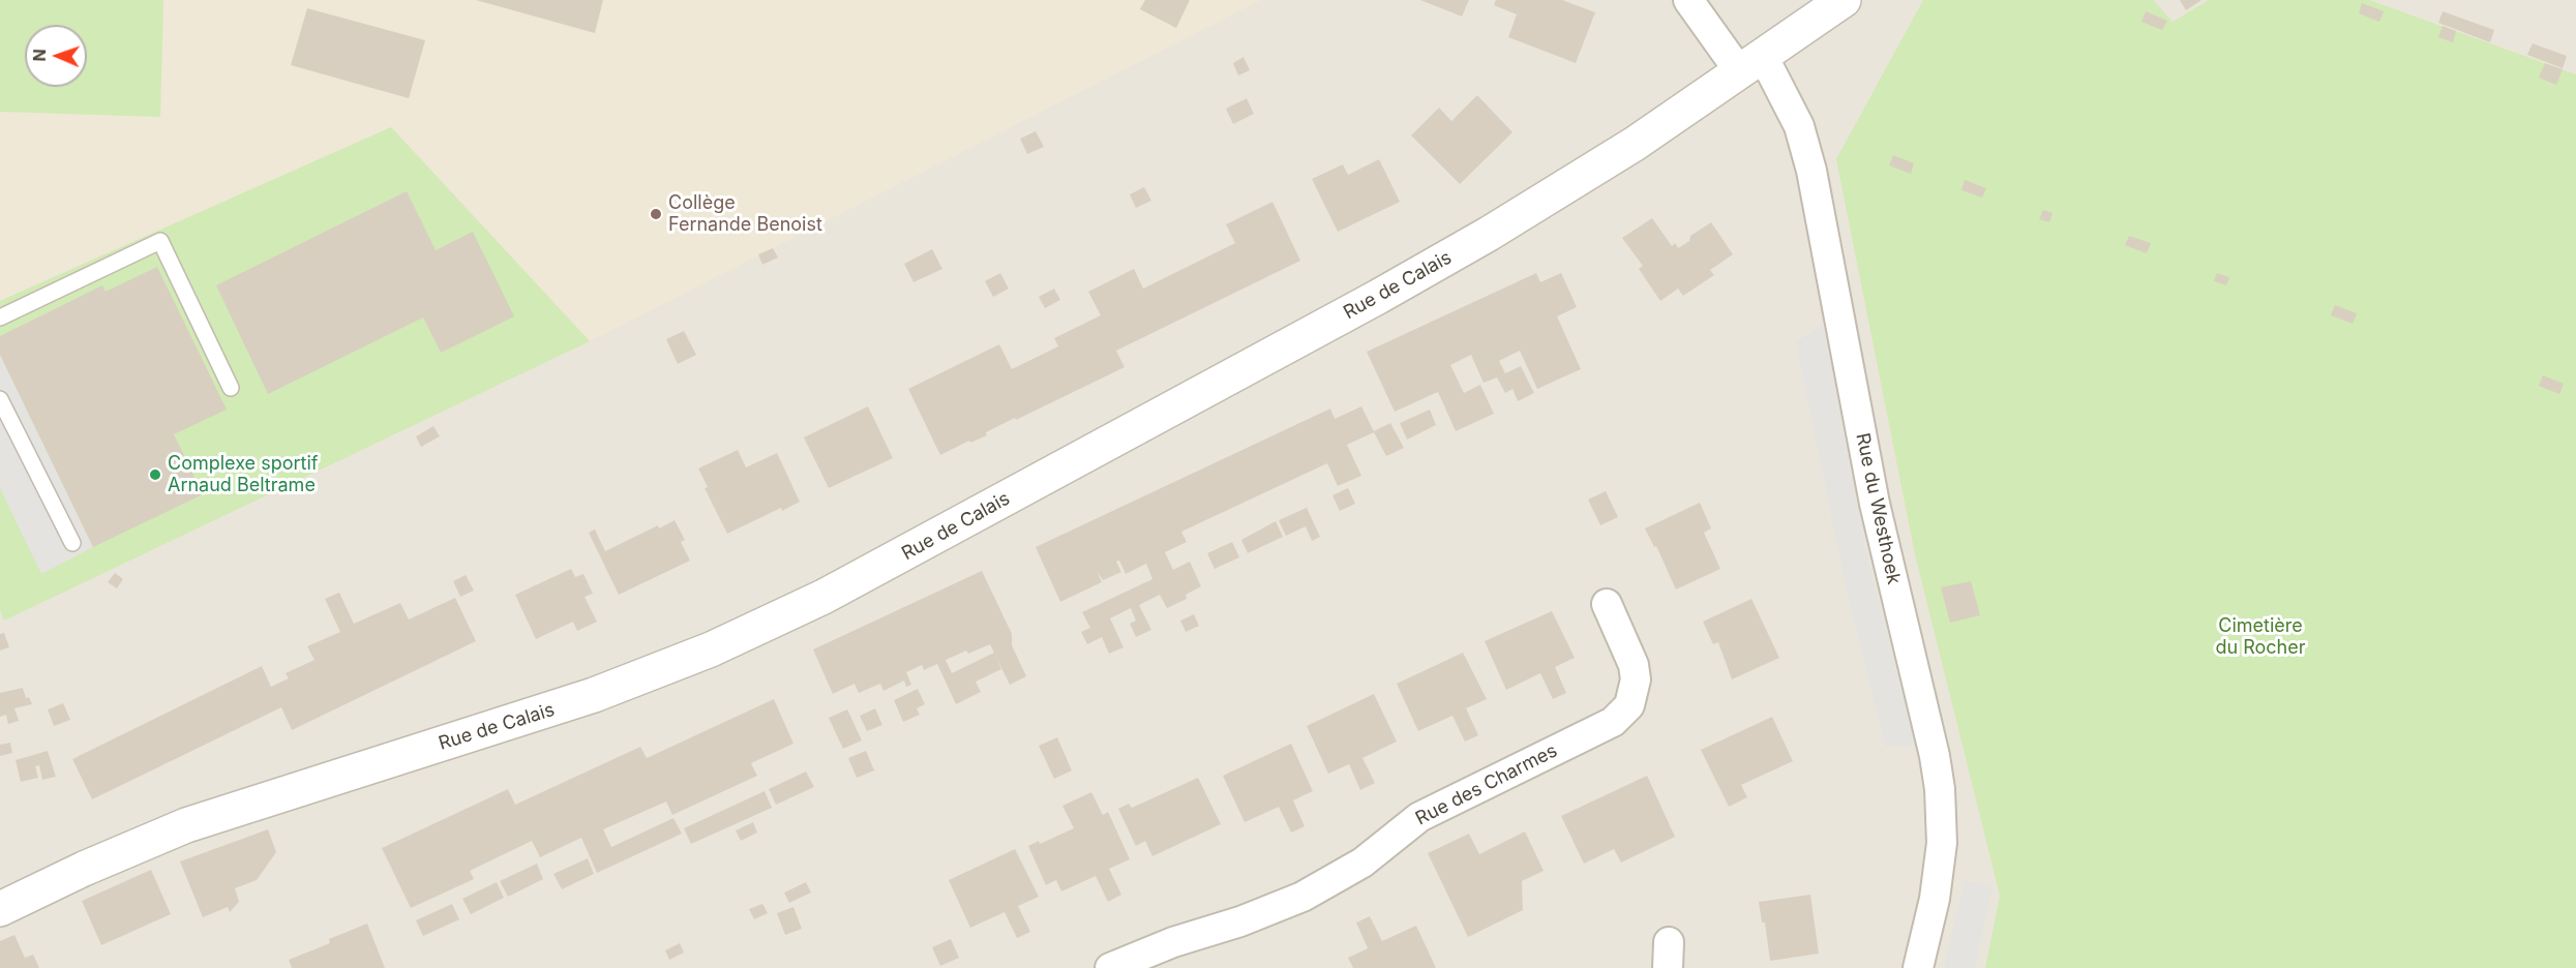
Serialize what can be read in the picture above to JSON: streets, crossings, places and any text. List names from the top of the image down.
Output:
{
  "streets": {
    "street": ["Rue de Calais", "Rue du Westhoek", "Rue des Charmes"]
  },
  "crossings": [
    ["Rue de Calais", "Rue du Westhoek"]
  ],
  "parks": ["Cimetière du Rocher"],
  "places": ["Collège Fernande Benoist", "Complexe sportif Arnaud Beltrame"],
  "north": "left"
}
